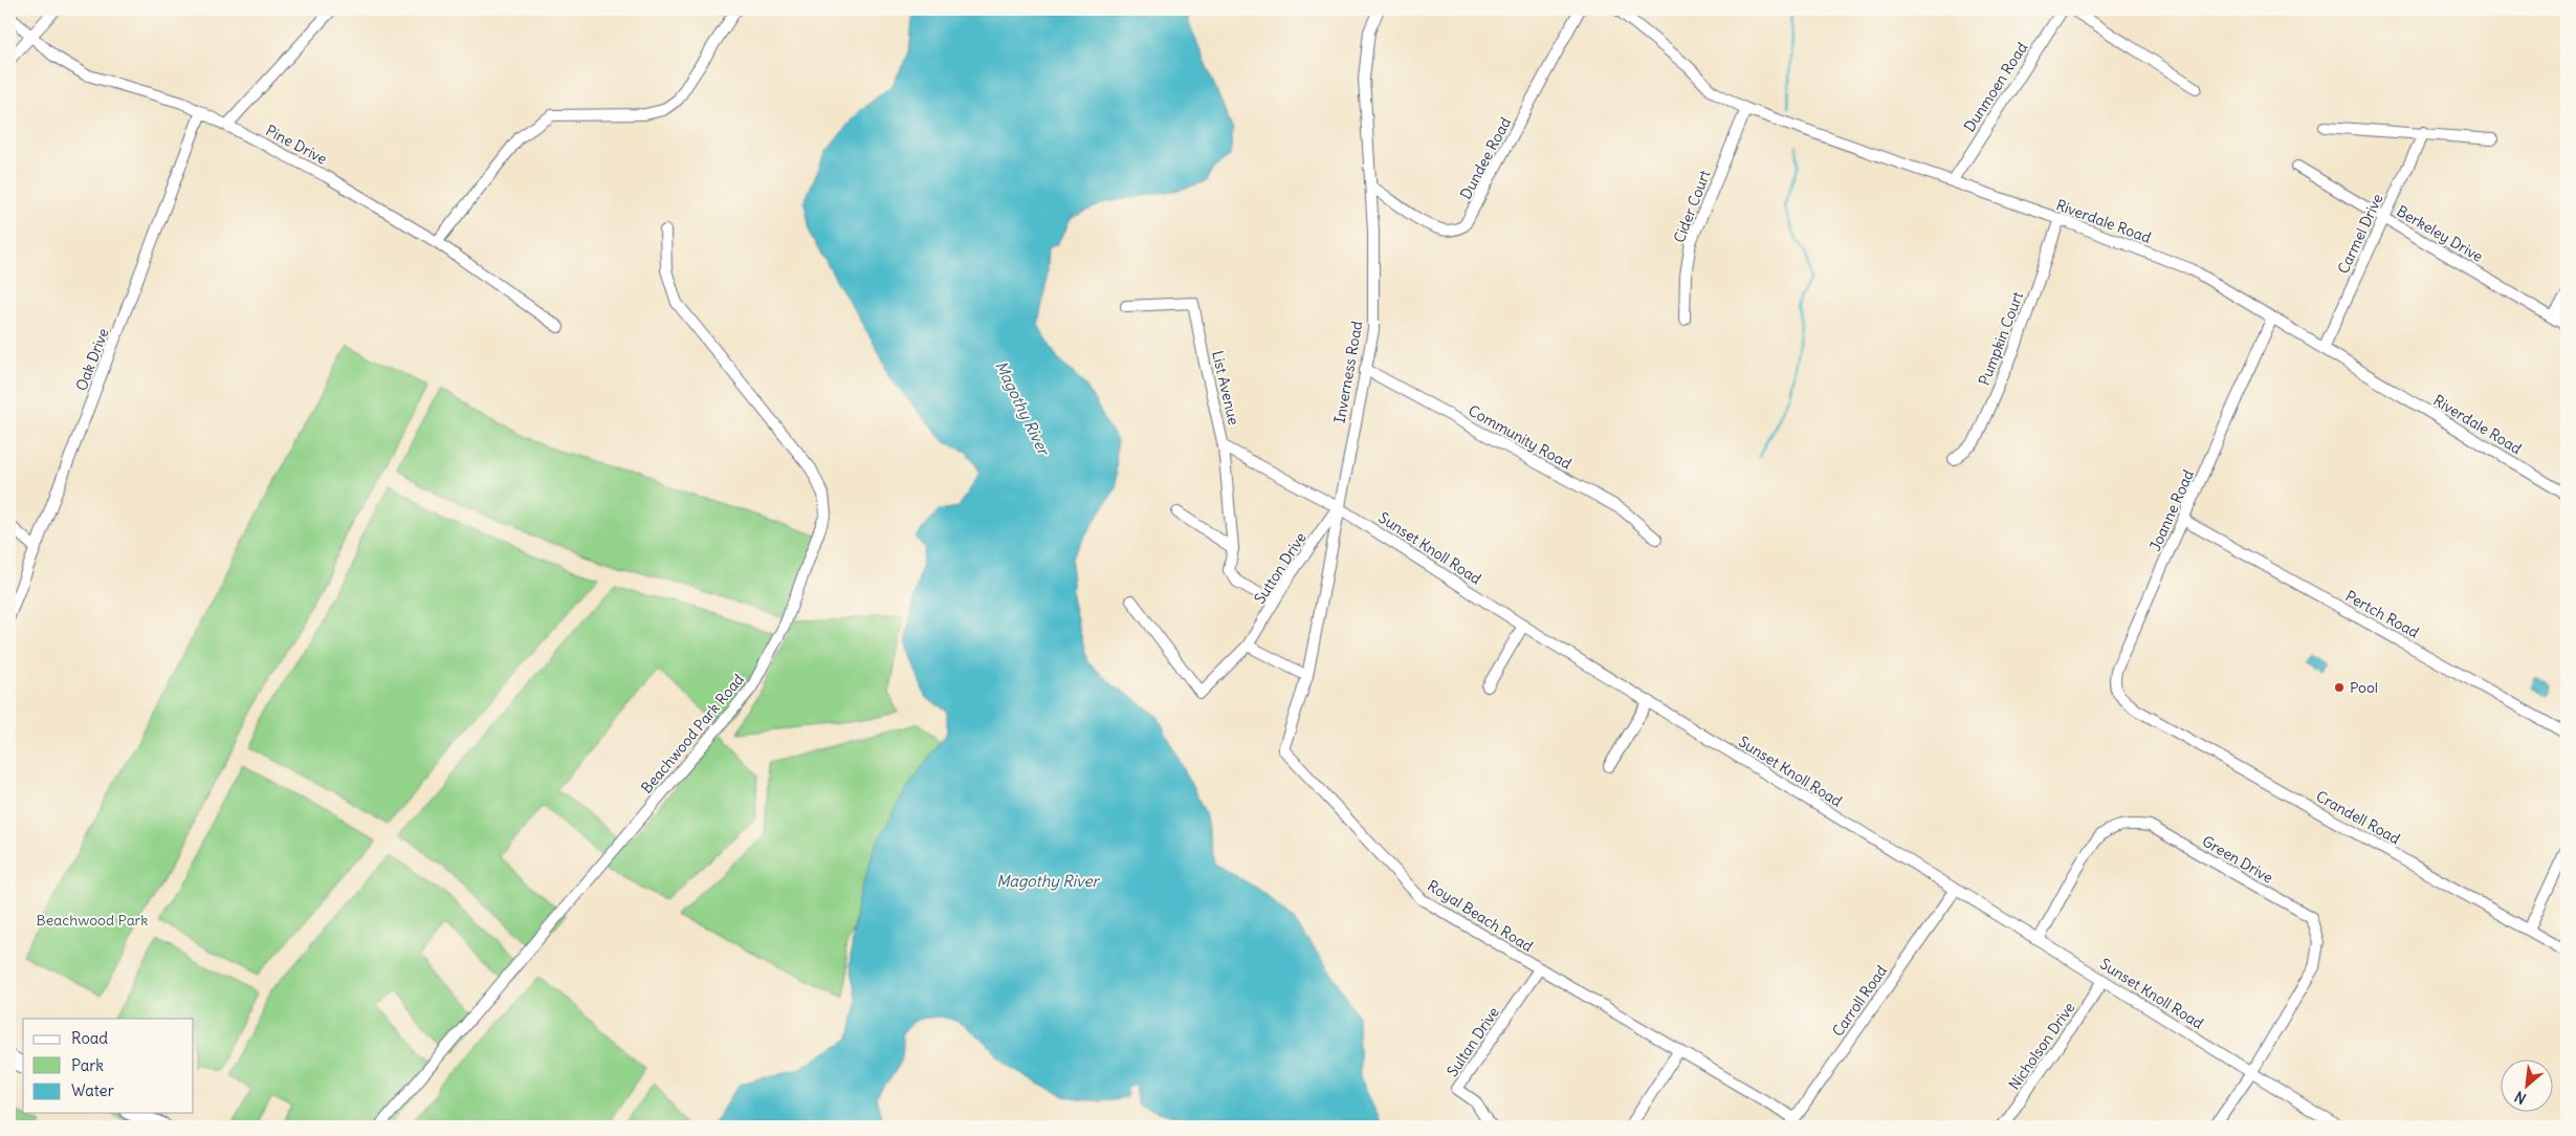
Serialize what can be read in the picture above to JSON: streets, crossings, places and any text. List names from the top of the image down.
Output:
{
  "streets": {
    "street": [
      "Dunmoen Road",
      "Pine Drive",
      "Dundee Road",
      "Cider Court",
      "Riverdale Road",
      "Carmel Drive",
      "Berkeley Drive",
      "Pumpkin Court",
      "Oak Drive",
      "Inverness Road",
      "List Avenue",
      "Community Road",
      "Joanne Road",
      "Sunset Knoll Road",
      "Sutton Drive",
      "Pertch Road",
      "Beachwood Park Road",
      "Crandell Road",
      "Green Drive",
      "Royal Beach Road",
      "Carroll Road",
      "Sultan Drive",
      "Nicholson Drive"
    ]
  },
  "crossings": [
    ["Dunmoen Road", "Riverdale Road"],
    ["Pine Drive", "Oak Drive"],
    ["Dundee Road", "Inverness Road"],
    ["Cider Court", "Riverdale Road"],
    ["Riverdale Road", "Carmel Drive"],
    ["Riverdale Road", "Pumpkin Court"],
    ["Riverdale Road", "Joanne Road"],
    ["Carmel Drive", "Berkeley Drive"],
    ["Inverness Road", "Community Road"],
    ["Inverness Road", "Sunset Knoll Road"],
    ["Inverness Road", "Sutton Drive"],
    ["Inverness Road", "Royal Beach Road"],
    ["List Avenue", "Sunset Knoll Road"],
    ["List Avenue", "Sutton Drive"],
    ["Joanne Road", "Pertch Road"],
    ["Joanne Road", "Crandell Road"],
    ["Sunset Knoll Road", "Sutton Drive"],
    ["Sunset Knoll Road", "Green Drive"],
    ["Sunset Knoll Road", "Carroll Road"],
    ["Sunset Knoll Road", "Nicholson Drive"],
    ["Royal Beach Road", "Carroll Road"],
    ["Royal Beach Road", "Sultan Drive"]
  ],
  "water": ["Magothy River"],
  "parks": ["Beachwood Park"],
  "places": ["Pool"],
  "legend": ["Road", "Park", "Water"],
  "north": "bottom left"
}
